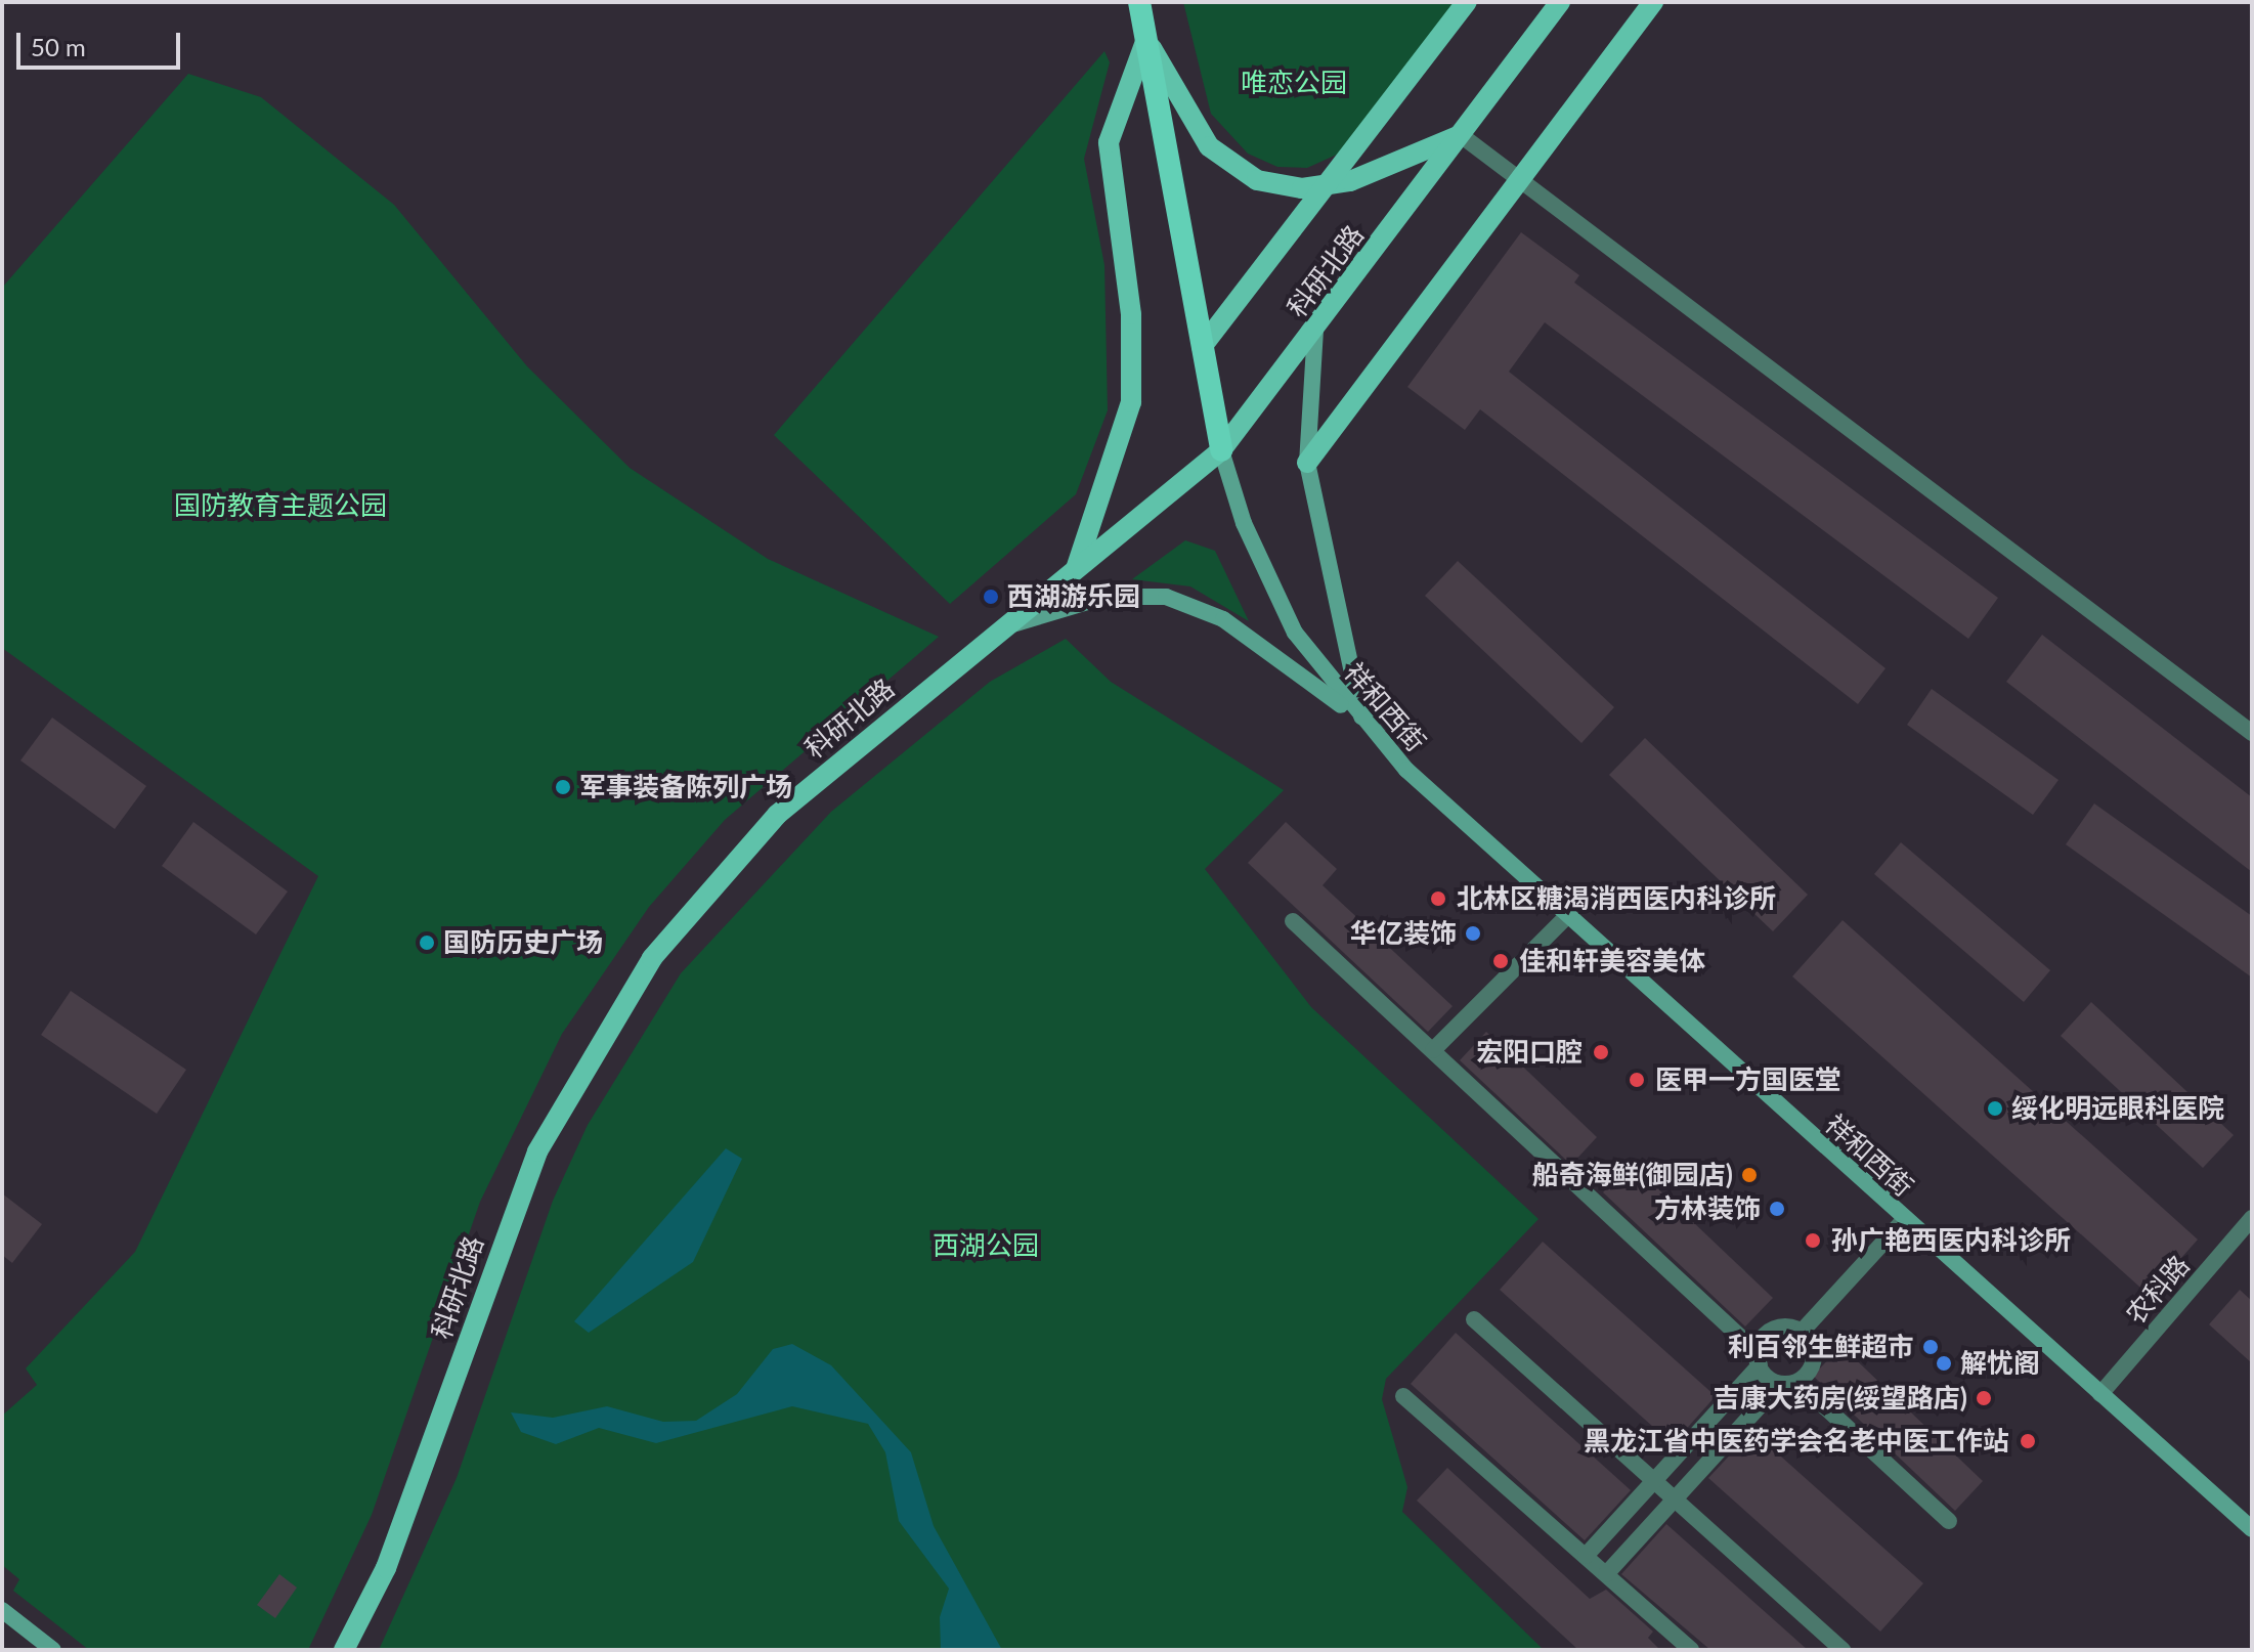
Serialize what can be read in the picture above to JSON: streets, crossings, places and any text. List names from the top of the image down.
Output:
{
  "streets": {
    "main road": ["科研北路", "祥和西街"],
    "street": ["农科路"]
  },
  "crossings": [
    ["科研北路", "祥和西街"],
    ["祥和西街", "农科路"]
  ],
  "parks": ["唯恋公园", "国防教育主题公园", "西湖公园"],
  "places": [
    "西湖游乐园",
    "军事装备陈列广场",
    "北林区糖渴消西医内科诊所",
    "华亿装饰",
    "国防历史广场",
    "佳和轩美容美体",
    "宏阳口腔",
    "医甲一方国医堂",
    "绥化明远眼科医院",
    "船奇海鲜(御园店)",
    "方林装饰",
    "孙广艳西医内科诊所",
    "利百邻生鲜超市",
    "解忧阁",
    "吉康大药房(绥望路店)",
    "黑龙江省中医药学会名老中医工作站"
  ],
  "scale_bar": "50 m"
}
